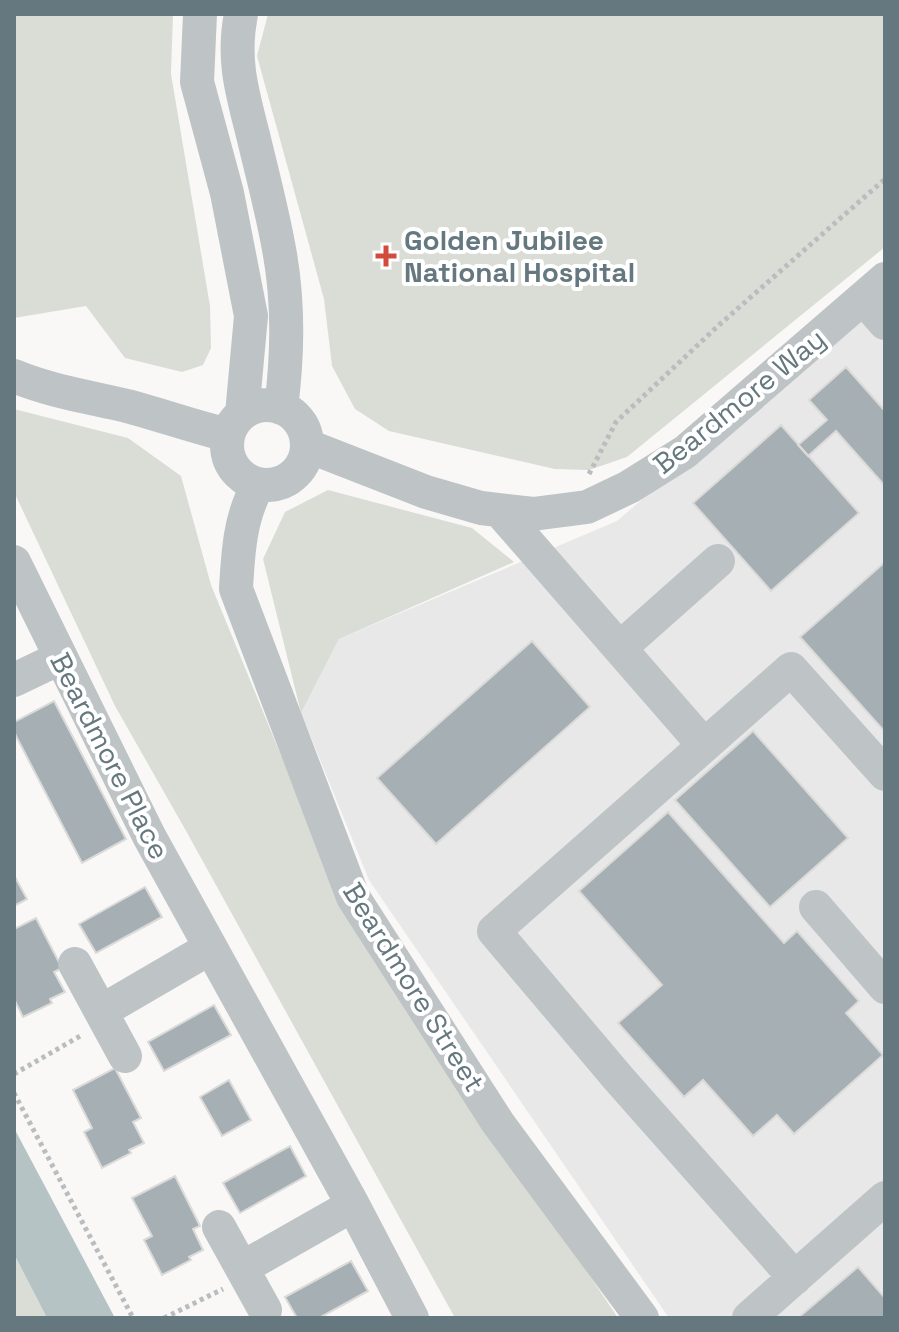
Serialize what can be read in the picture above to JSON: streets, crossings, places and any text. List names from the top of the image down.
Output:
{
  "streets": {
    "street": ["Beardmore Way", "Beardmore Place", "Beardmore Street"]
  },
  "crossings": [
    ["Beardmore Way", "Beardmore Street"]
  ],
  "places": {
    "health": ["Golden Jubilee National Hospital"]
  }
}
